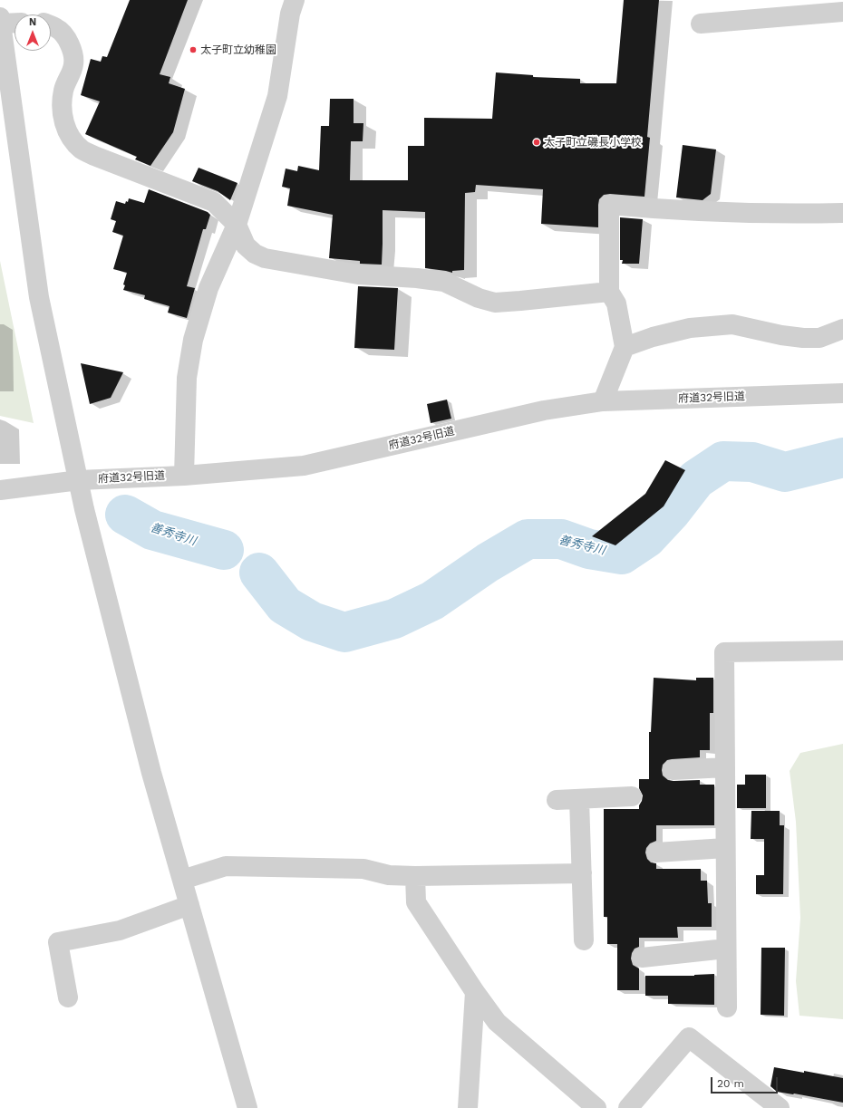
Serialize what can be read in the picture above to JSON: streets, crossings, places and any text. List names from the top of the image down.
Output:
{
  "streets": {
    "street": ["府道32号旧道"]
  },
  "water": ["善秀寺川"],
  "places": ["太子町立幼稚園", "太子町立磯長小学校"],
  "scale_bar": "20 m",
  "north": "top"
}
